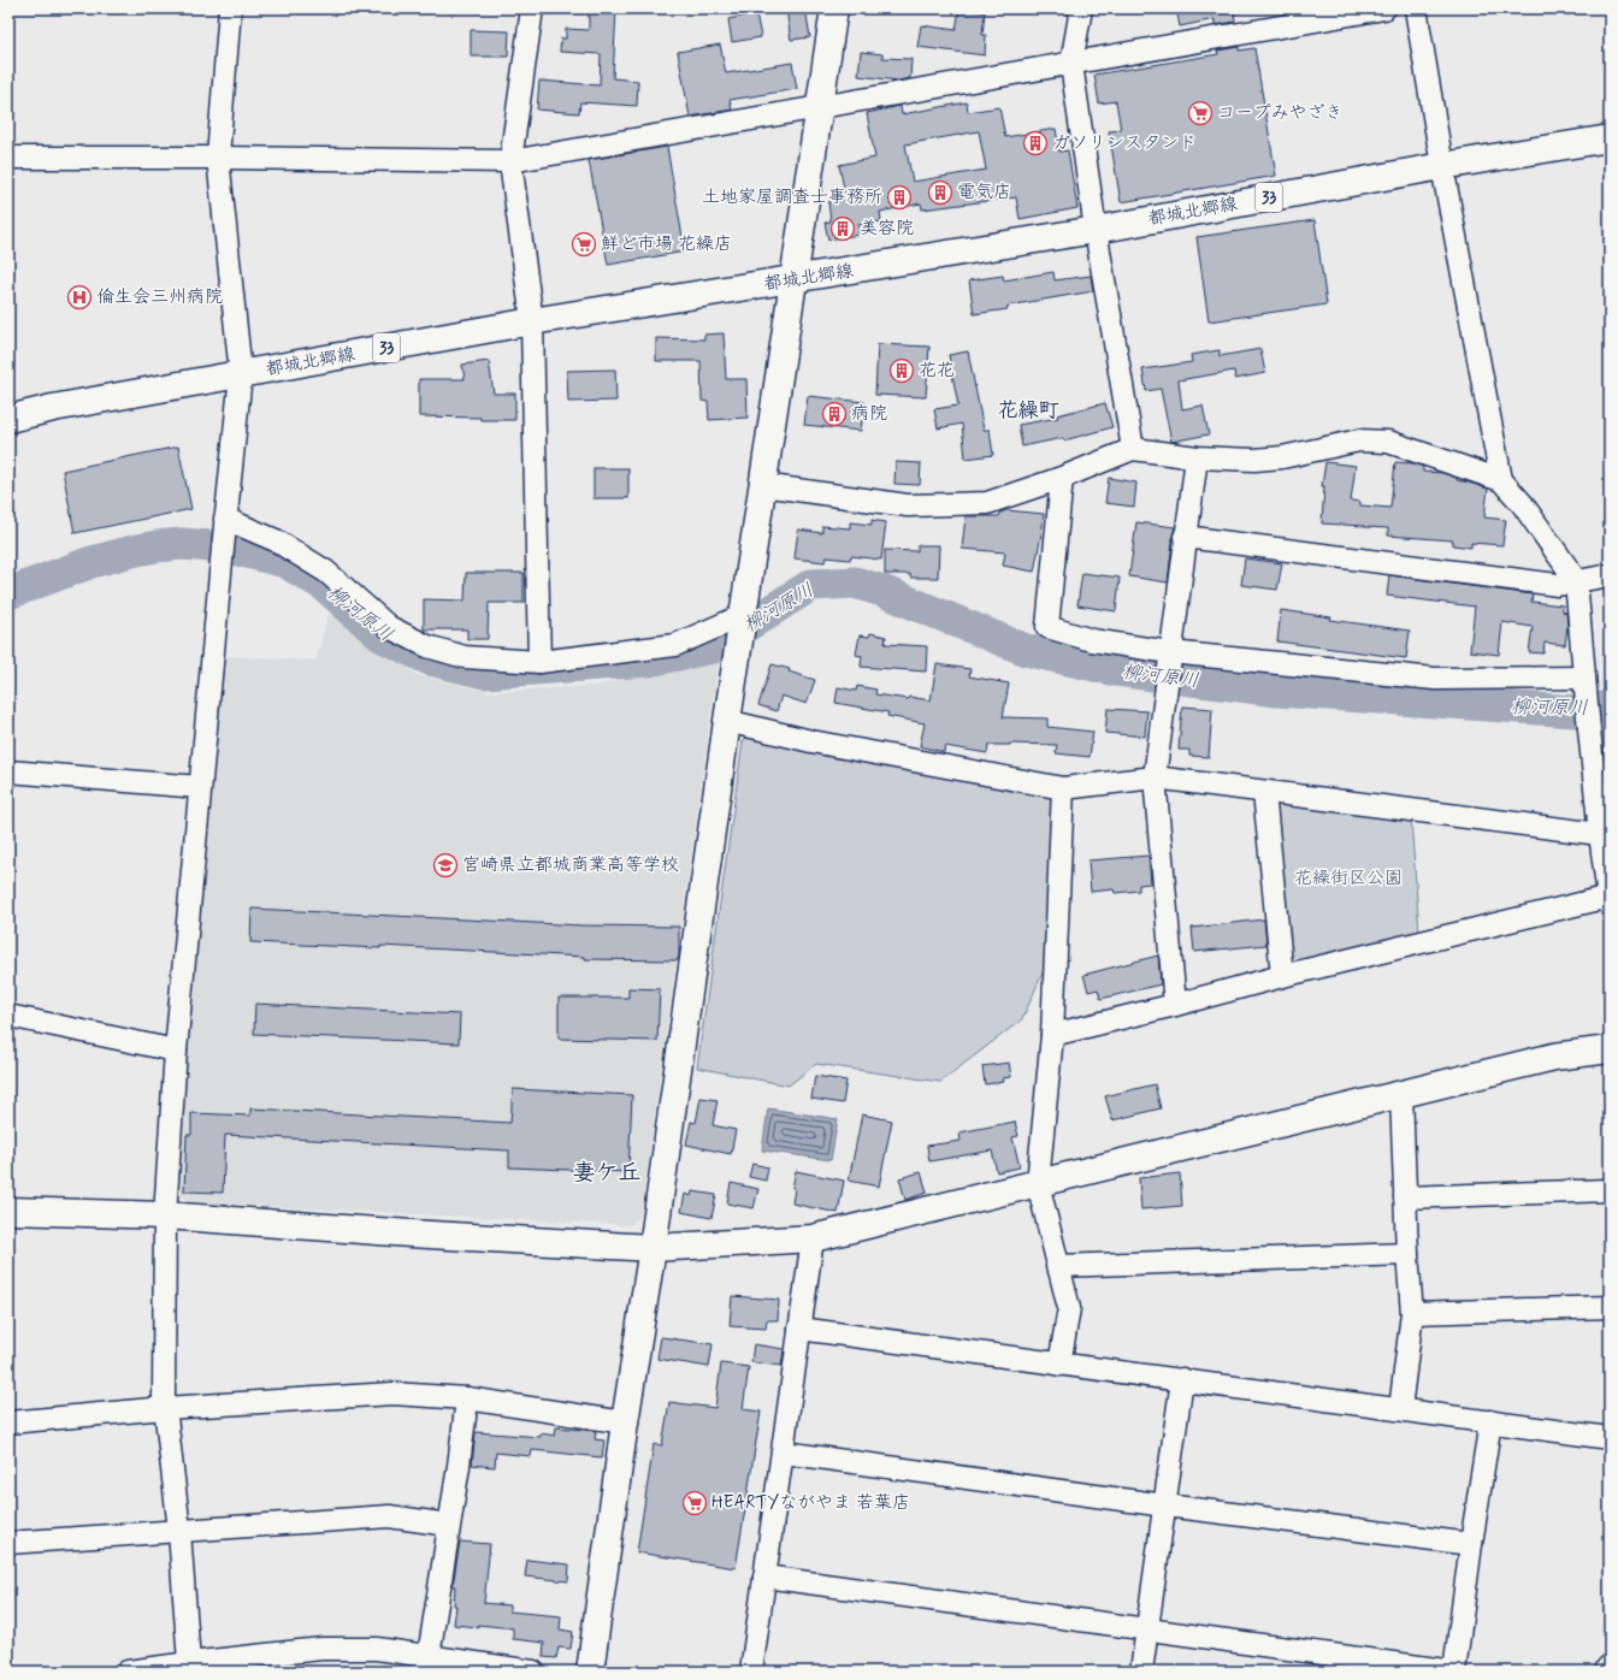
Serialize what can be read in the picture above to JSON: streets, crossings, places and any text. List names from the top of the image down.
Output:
{
  "streets": {
    "street": ["33", "都城北郷線"]
  },
  "districts": ["花繰町", "妻ケ丘"],
  "water": ["柳河原川"],
  "parks": ["花繰街区公園"],
  "places": {
    "supermarket": ["コープみやざき", "鮮ど市場 花繰店", "HEARTYながやま 若葉店"],
    "building": [
      "ガソリンスタンド",
      "電気店",
      "土地家屋調査士事務所",
      "美容院",
      "花花",
      "病院"
    ],
    "hospital": ["倫生会三州病院"],
    "school or university": ["宮崎県立都城商業高等学校"]
  }
}
